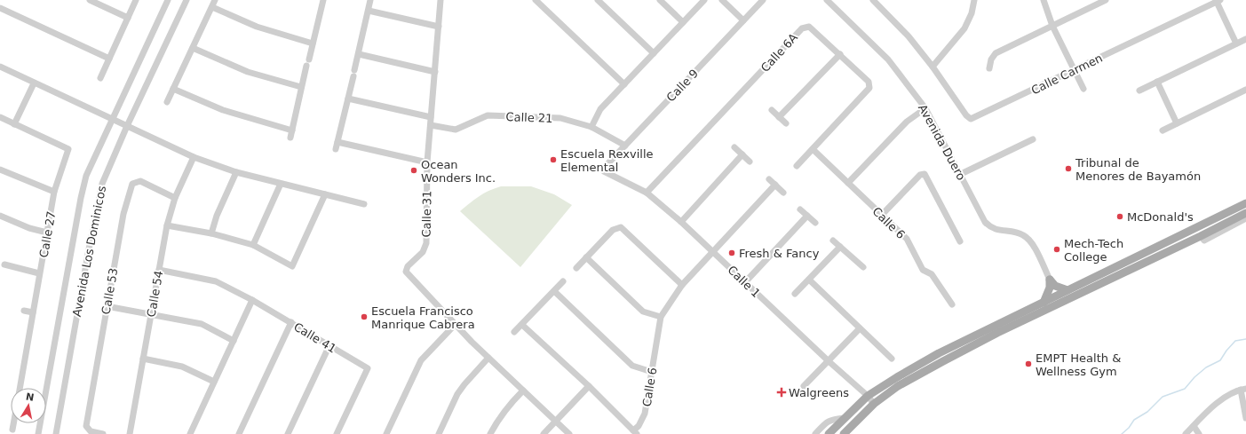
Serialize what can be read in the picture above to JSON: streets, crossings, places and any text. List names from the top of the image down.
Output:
{
  "streets": {
    "street": [
      "Calle 6A",
      "Calle Carmen",
      "Calle 9",
      "Calle 21",
      "Avenida Duero",
      "Calle 31",
      "Calle 6",
      "Calle 27",
      "Avenida Los Dominicos",
      "Calle 1",
      "Calle 53",
      "Calle 54",
      "Calle 41"
    ]
  },
  "crossings": [
    ["Calle 6A", "Calle 6"],
    ["Calle 6A", "Calle 1"],
    ["Calle 9", "Calle 21"],
    ["Calle 9", "Calle 1"],
    ["Calle 6", "Calle 1"],
    ["Calle 53", "Calle 54"],
    ["Calle 54", "Calle 41"]
  ],
  "places": {
    "other": [
      "Escuela Rexville Elemental",
      "Tribunal de Menores de Bayamón",
      "Ocean Wonders Inc.",
      "McDonald's",
      "Mech-Tech College",
      "Fresh & Fancy",
      "Escuela Francisco Manrique Cabrera",
      "EMPT Health & Wellness Gym"
    ],
    "health": ["Walgreens"]
  },
  "north": "top"
}
